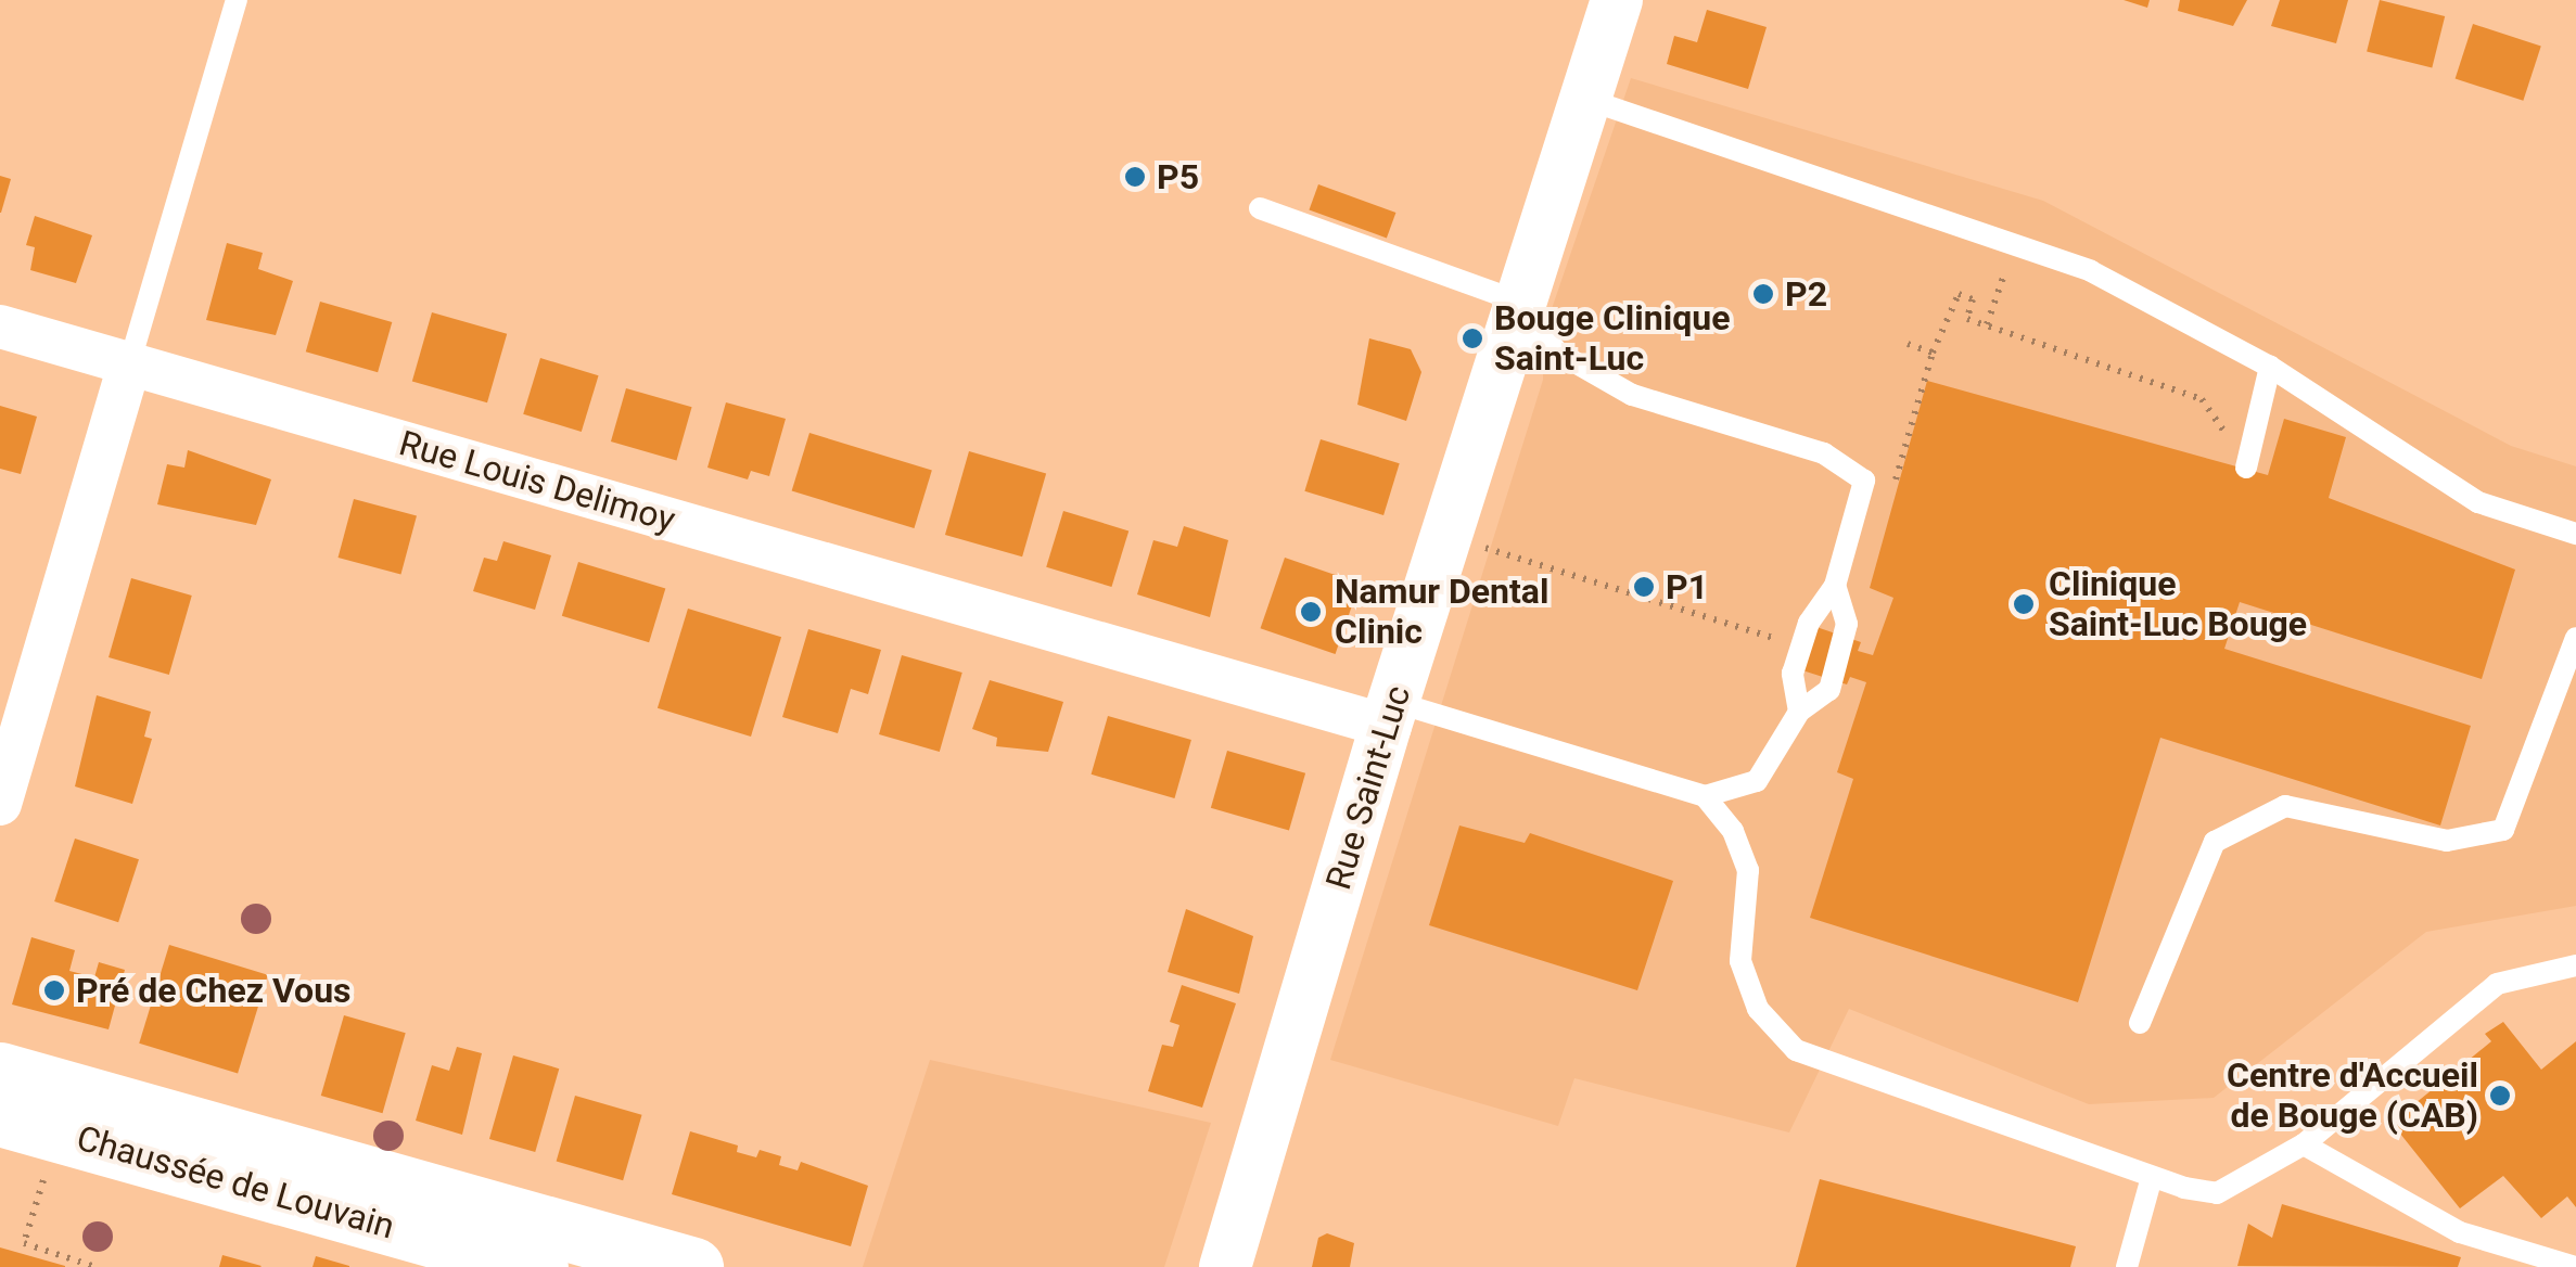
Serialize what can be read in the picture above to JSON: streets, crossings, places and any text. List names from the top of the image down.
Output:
{
  "streets": {
    "main road": ["Chaussée de Louvain"],
    "street": ["Rue Louis Delimoy", "Rue Saint-Luc"]
  },
  "crossings": [
    ["Rue Louis Delimoy", "Rue Saint-Luc"]
  ],
  "places": [
    "P5",
    "P2",
    "Bouge Clinique Saint-Luc",
    "P1",
    "Clinique Saint-Luc Bouge",
    "Namur Dental Clinic",
    "Pré de Chez Vous",
    "Centre d'Accueil de Bouge (CAB)"
  ]
}
